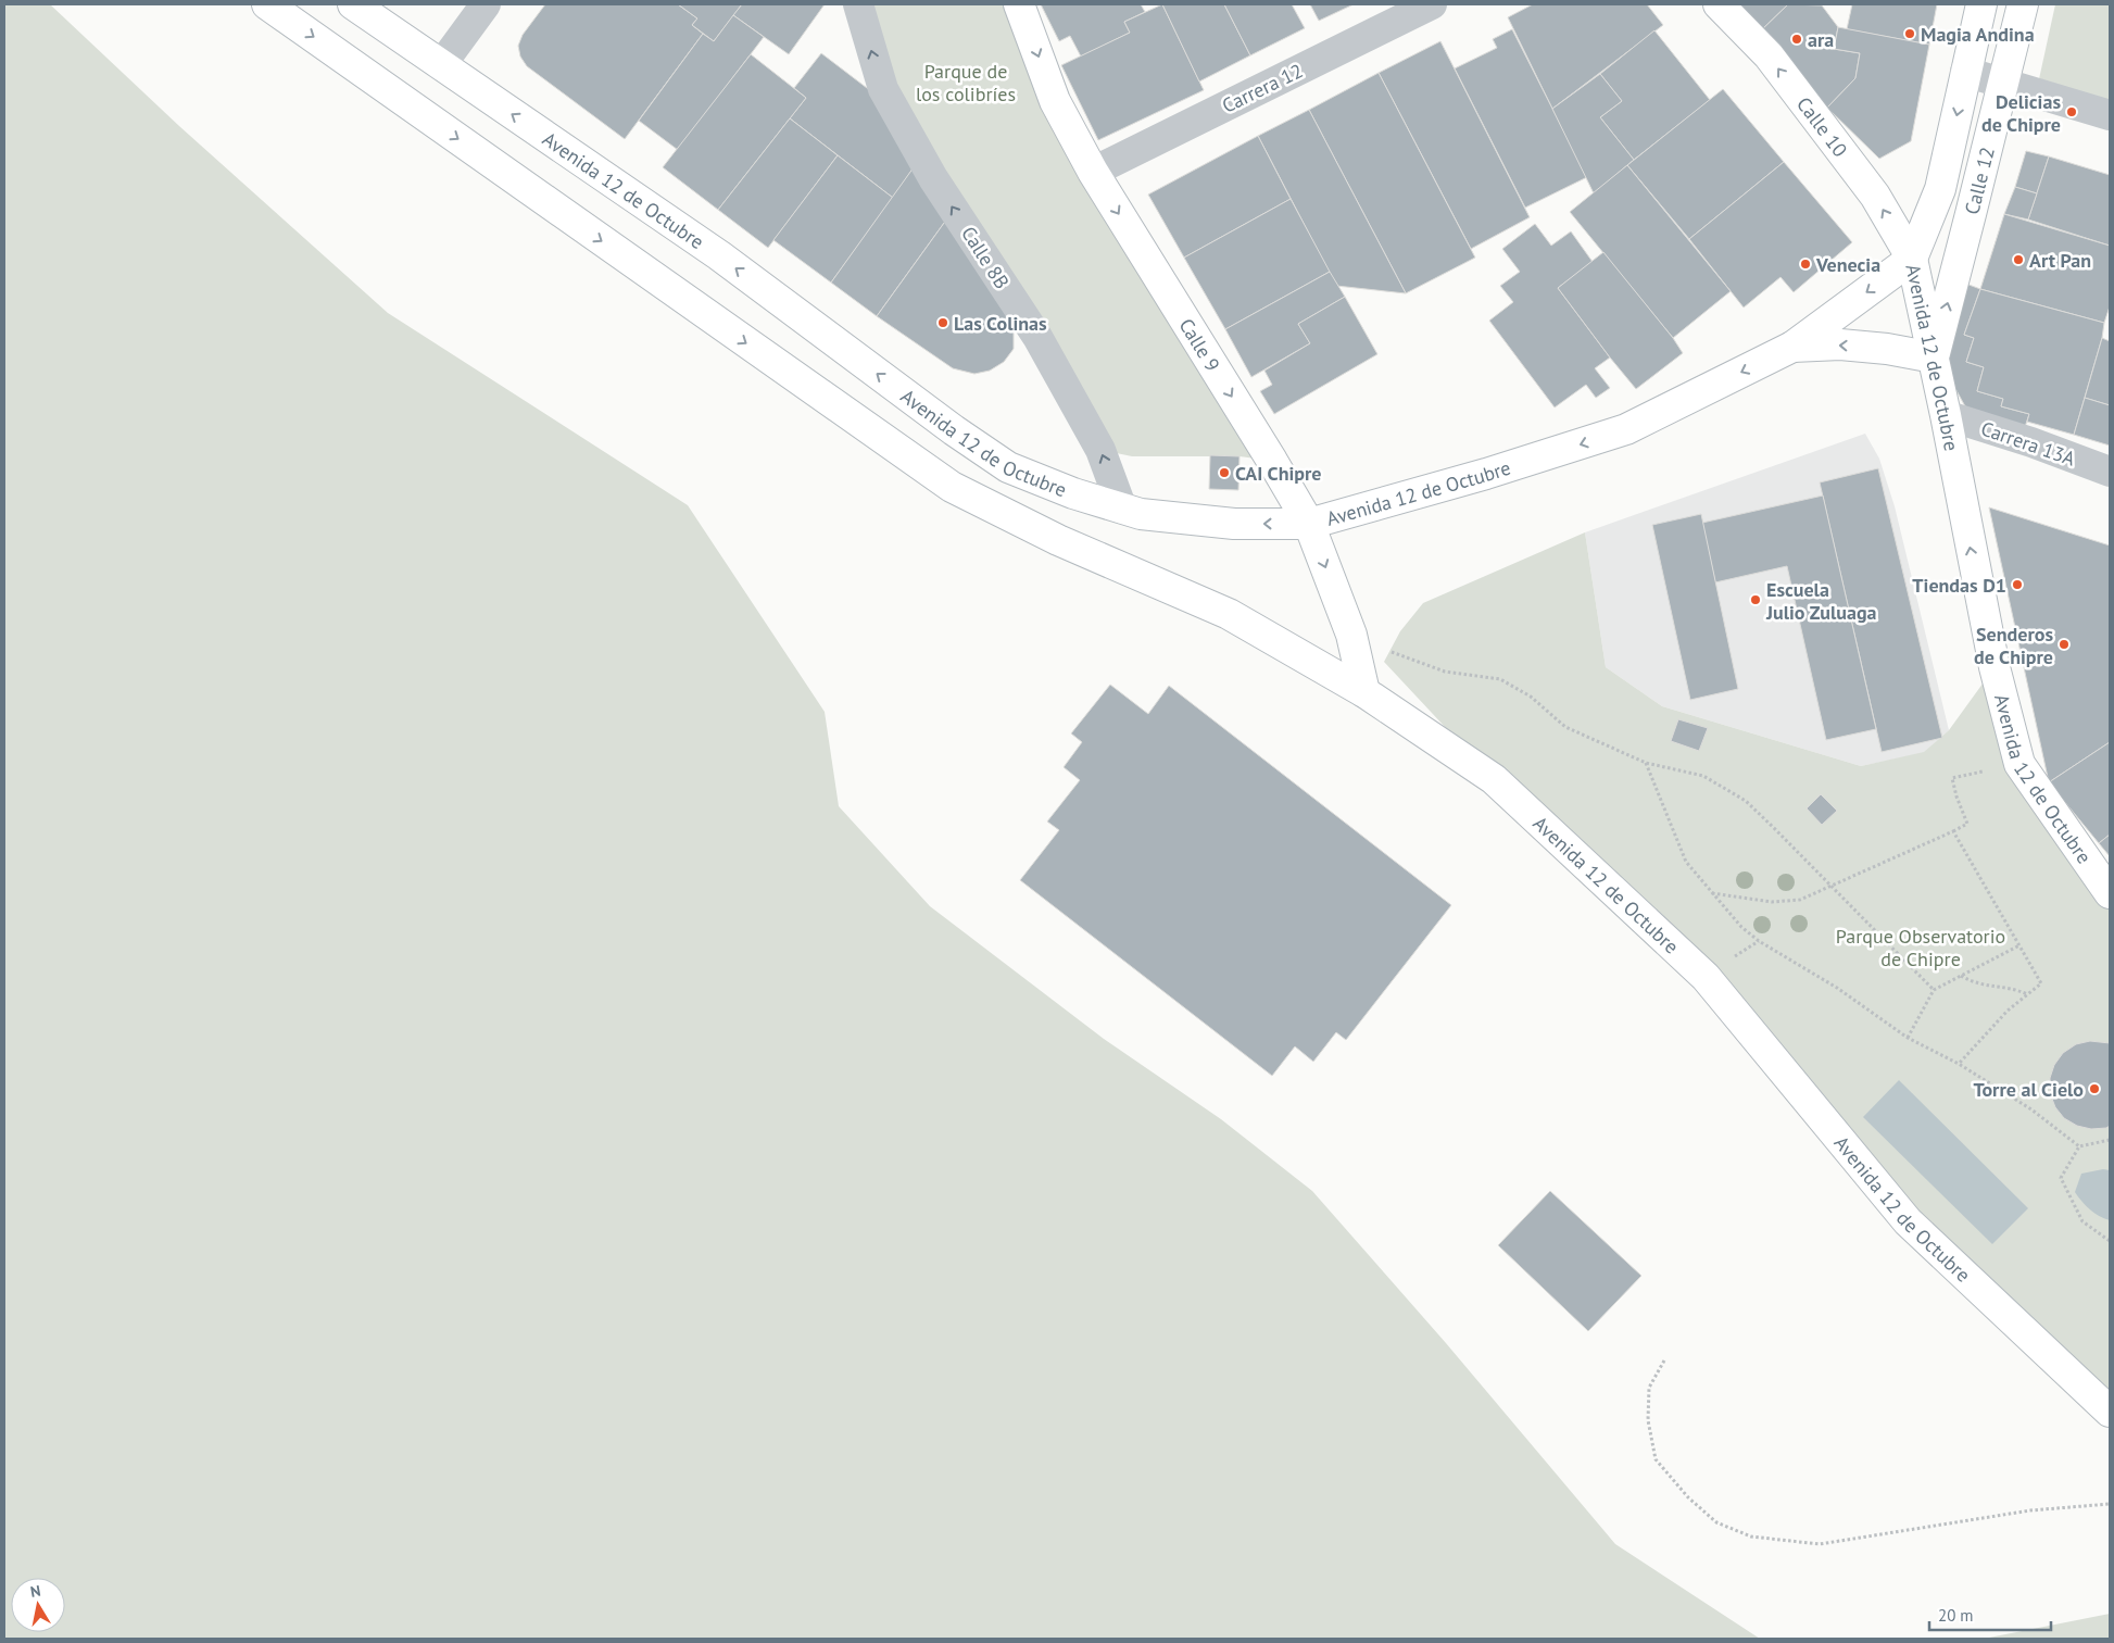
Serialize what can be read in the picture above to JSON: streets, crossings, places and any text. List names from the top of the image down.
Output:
{
  "streets": {
    "main road": [
      "Calle 10",
      "Calle 12",
      "Avenida 12 de Octubre",
      "Calle 9"
    ],
    "street": ["Carrera 12", "Calle 8B", "Carrera 13A"]
  },
  "crossings": [
    ["Carrera 12", "Calle 9"],
    ["Calle 10", "Calle 12"],
    ["Calle 10", "Avenida 12 de Octubre"],
    ["Calle 12", "Avenida 12 de Octubre"],
    ["Avenida 12 de Octubre", "Calle 8B"],
    ["Avenida 12 de Octubre", "Calle 9"],
    ["Avenida 12 de Octubre", "Carrera 13A"]
  ],
  "one_way": ["Calle 10", "Calle 8B", "Calle 9"],
  "parks": ["Parque de los colibríes", "Parque Observatorio de Chipre"],
  "places": [
    "Magia Andina",
    "ara",
    "Delicias de Chipre",
    "Art Pan",
    "Venecia",
    "Las Colinas",
    "CAI Chipre",
    "Tiendas D1",
    "Escuela Julio Zuluaga",
    "Senderos de Chipre",
    "Torre al Cielo"
  ],
  "scale_bar": "20 m",
  "north": "top"
}
